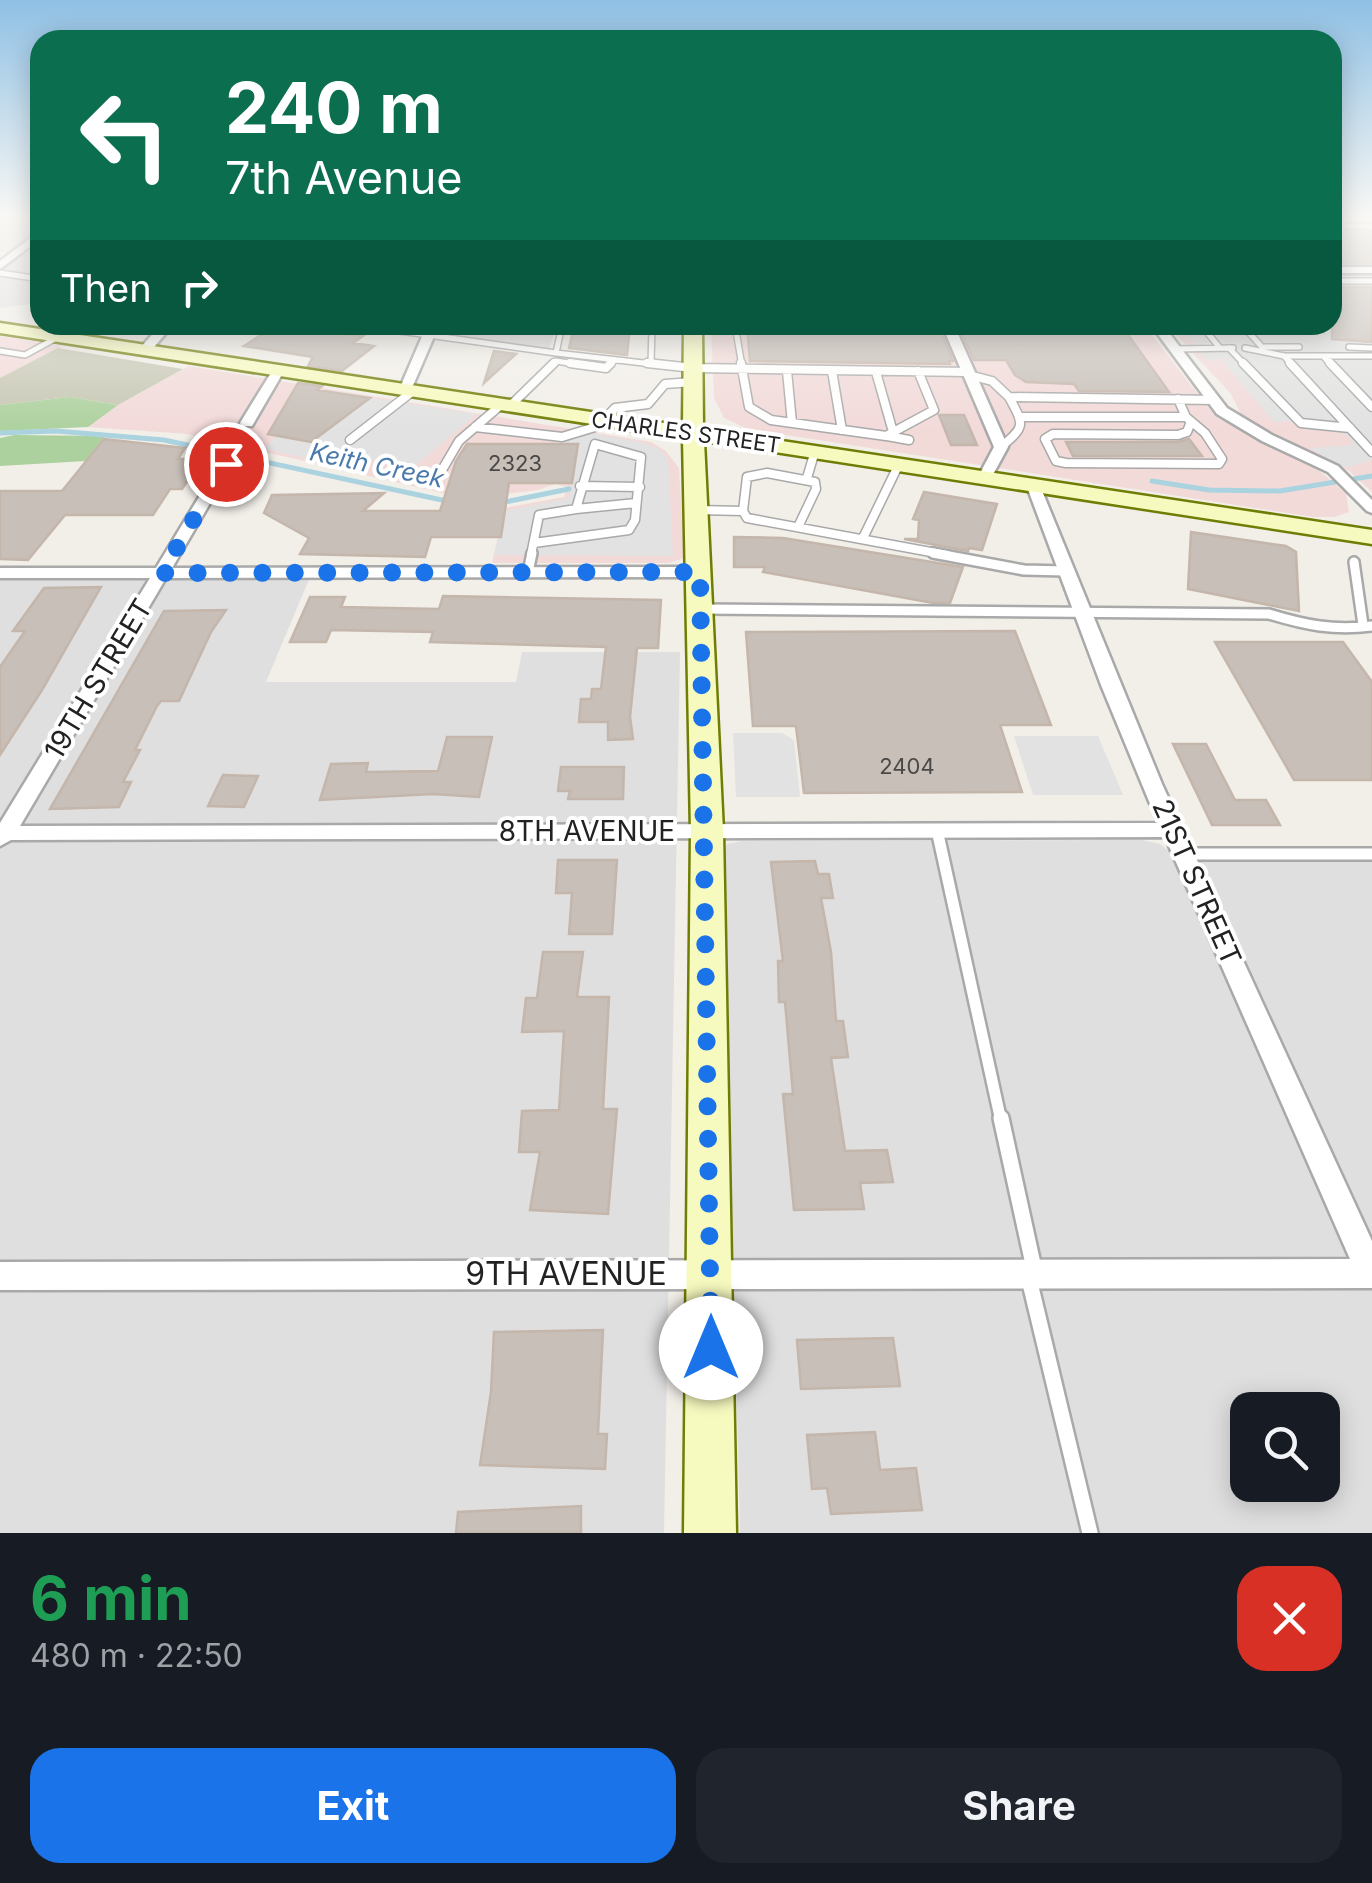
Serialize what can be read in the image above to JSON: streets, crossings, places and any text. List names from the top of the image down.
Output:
{
  "streets": {
    "main road": ["CHARLES STREET"],
    "street": [
      "19TH STREET",
      "8TH AVENUE",
      "21ST STREET",
      "9TH AVENUE"
    ]
  },
  "crossings": [
    ["CHARLES STREET", "21ST STREET"],
    ["19TH STREET", "8TH AVENUE"],
    ["8TH AVENUE", "21ST STREET"],
    ["21ST STREET", "9TH AVENUE"]
  ],
  "water": ["Keith Creek"],
  "house_numbers": ["2323", "2404"],
  "page": {
    "turn": ["240 m", "7th Avenue"],
    "then": "Then",
    "heading": ["6 min", "480 m · 22:50"],
    "buttons": ["Exit", "Share"]
  }
}
